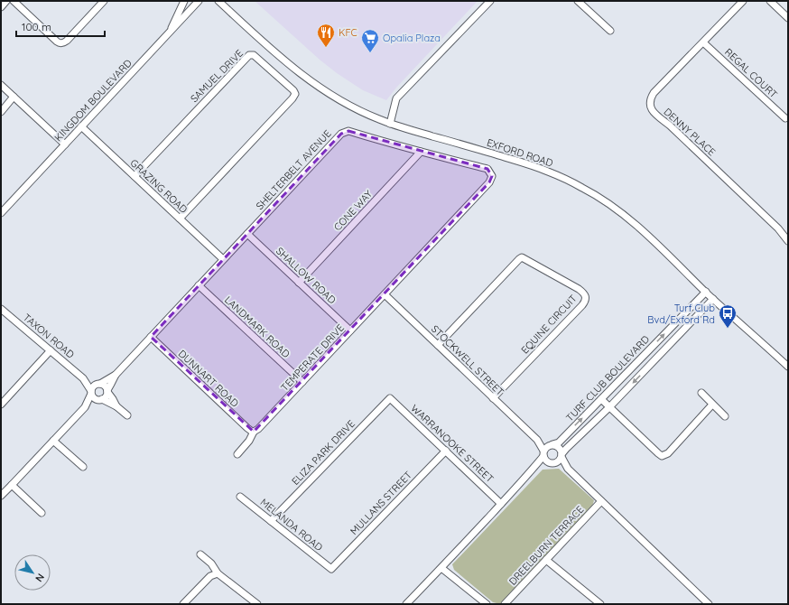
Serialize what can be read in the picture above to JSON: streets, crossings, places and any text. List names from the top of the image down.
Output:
{
  "streets": {
    "street": [
      "REGAL COURT",
      "SAMUEL DRIVE",
      "KINGDOM BOULEVARD",
      "DENNY PLACE",
      "EXFORD ROAD",
      "SHELTERBELT AVENUE",
      "GRAZING ROAD",
      "CONE WAY",
      "SHALLOW ROAD",
      "EQUINE CIRCUIT",
      "LANDMARK ROAD",
      "TAXON ROAD",
      "TEMPERATE DRIVE",
      "STOCKWELL STREET",
      "DUNNART ROAD",
      "TURF CLUB BOULEVARD",
      "WARRANOOKE STREET",
      "ELIZA PARK DRIVE",
      "MULLANS STREET",
      "MELANDA ROAD",
      "DREELBURN TERRACE"
    ]
  },
  "crossings": [
    ["REGAL COURT", "DENNY PLACE"],
    ["SAMUEL DRIVE", "GRAZING ROAD"],
    ["KINGDOM BOULEVARD", "GRAZING ROAD"],
    ["EXFORD ROAD", "TURF CLUB BOULEVARD"],
    ["SHELTERBELT AVENUE", "GRAZING ROAD"],
    ["SHELTERBELT AVENUE", "CONE WAY"],
    ["SHELTERBELT AVENUE", "SHALLOW ROAD"],
    ["SHELTERBELT AVENUE", "LANDMARK ROAD"],
    ["SHELTERBELT AVENUE", "TEMPERATE DRIVE"],
    ["SHELTERBELT AVENUE", "STOCKWELL STREET"],
    ["SHELTERBELT AVENUE", "DUNNART ROAD"],
    ["CONE WAY", "SHALLOW ROAD"],
    ["SHALLOW ROAD", "TEMPERATE DRIVE"],
    ["EQUINE CIRCUIT", "STOCKWELL STREET"],
    ["LANDMARK ROAD", "TEMPERATE DRIVE"],
    ["TEMPERATE DRIVE", "STOCKWELL STREET"],
    ["TEMPERATE DRIVE", "DUNNART ROAD"],
    ["STOCKWELL STREET", "TURF CLUB BOULEVARD"],
    ["WARRANOOKE STREET", "ELIZA PARK DRIVE"],
    ["WARRANOOKE STREET", "MULLANS STREET"],
    ["ELIZA PARK DRIVE", "MELANDA ROAD"],
    ["MULLANS STREET", "MELANDA ROAD"]
  ],
  "places": {
    "restaurant": ["KFC"],
    "supermarket": ["Opalia Plaza"],
    "bus stop": ["Turf Club Bvd/Exford Rd"]
  },
  "scale_bar": "100 m",
  "north": "bottom right"
}
